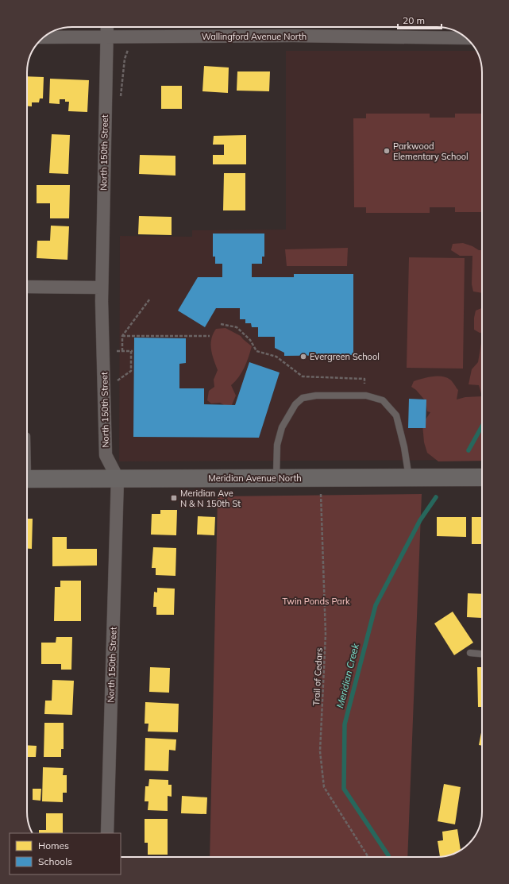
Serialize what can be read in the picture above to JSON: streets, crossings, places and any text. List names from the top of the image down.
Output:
{
  "streets": {
    "street": ["Wallingford Avenue North", "North 150th Street", "Meridian Avenue North"],
    "path": ["Trail of Cedars"]
  },
  "crossings": [
    ["Wallingford Avenue North", "North 150th Street"],
    ["North 150th Street", "Meridian Avenue North"],
    ["Meridian Avenue North", "Trail of Cedars"]
  ],
  "water": ["Meridian Creek"],
  "parks": ["Twin Ponds Park"],
  "places": {
    "other": ["Parkwood Elementary School", "Evergreen School"],
    "transit": ["Meridian Ave N & N 150th St"]
  },
  "legend": ["Homes", "Schools"],
  "scale_bar": "20 m"
}
